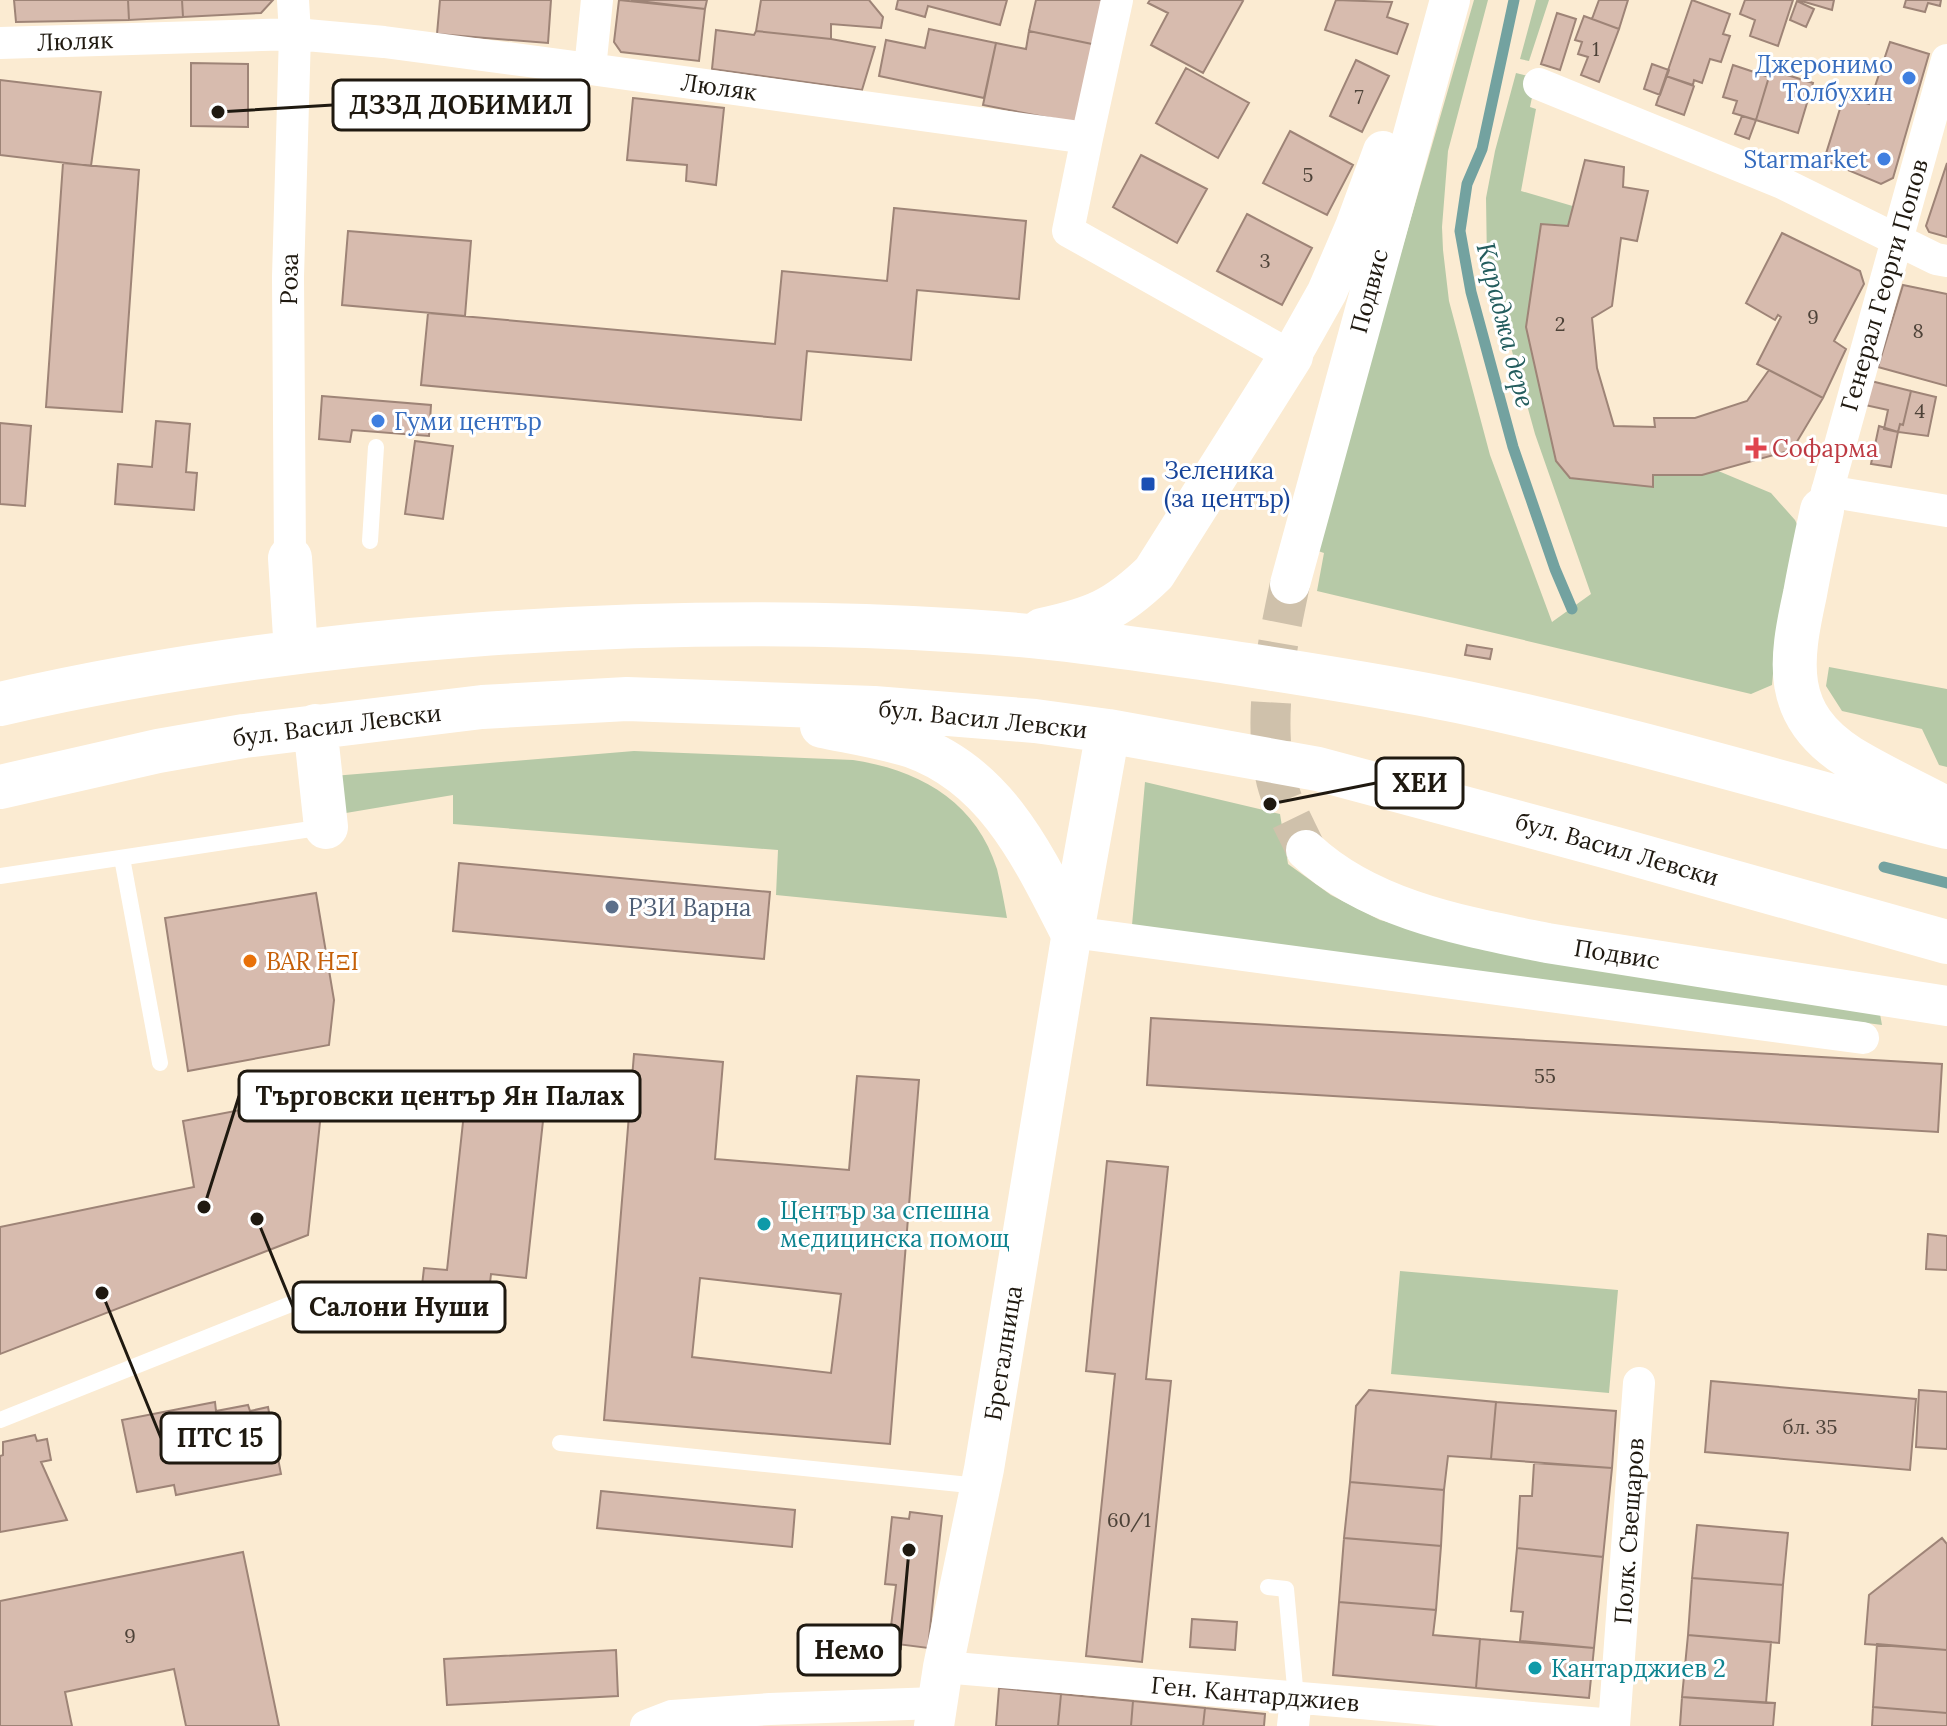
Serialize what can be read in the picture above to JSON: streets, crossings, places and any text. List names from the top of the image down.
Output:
{
  "streets": {
    "highway": ["бул. Васил Левски"],
    "street": [
      "Люляк",
      "Роза",
      "Генерал Георги Попов",
      "Подвис",
      "Брегалница",
      "Полк. Свещаров",
      "Ген. Кантарджиев"
    ]
  },
  "crossings": [
    ["Люляк", "Роза"],
    ["Брегалница", "Ген. Кантарджиев"],
    ["Полк. Свещаров", "Ген. Кантарджиев"]
  ],
  "water": ["Караджа дере"],
  "places": {
    "other": [
      "Джеронимо Толбухин",
      "ДЗЗД ДОБИМИЛ",
      "Starmarket",
      "Гуми център",
      "ХЕИ",
      "РЗИ Варна",
      "BAR HΞI",
      "Търговски център Ян Палах",
      "Салони Нуши",
      "Център за спешна медицинска помощ",
      "ПТС 15",
      "Немо",
      "Кантарджиев 2"
    ],
    "health": ["Софарма"],
    "transit": ["Зеленика (за център)"]
  },
  "house_numbers": [
    "1",
    "7",
    "5",
    "3",
    "9",
    "2",
    "8",
    "4",
    "55",
    "бл. 35",
    "60/1",
    "9"
  ]
}
